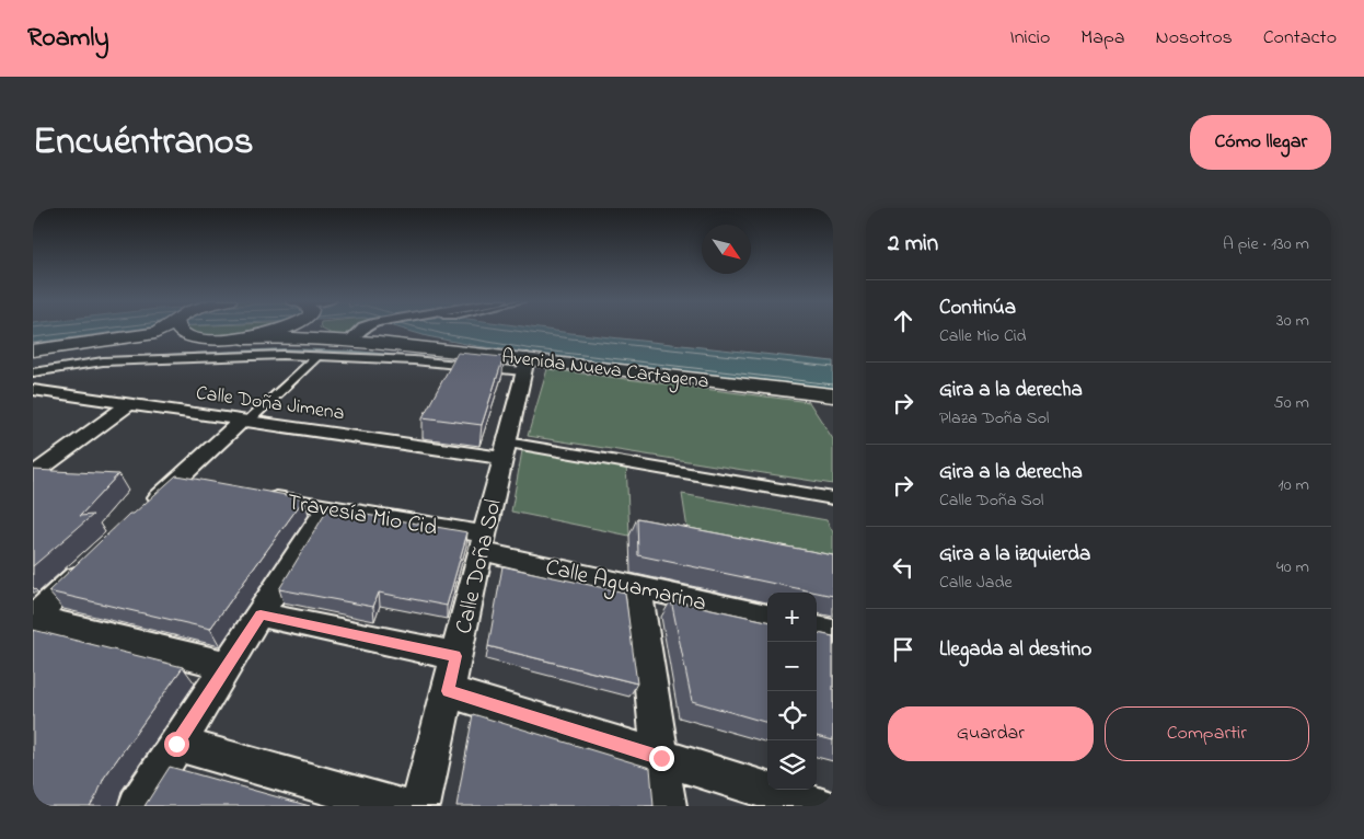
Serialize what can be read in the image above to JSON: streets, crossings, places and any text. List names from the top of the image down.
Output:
{
  "streets": {
    "main road": ["Avenida Nueva Cartagena"],
    "street": [
      "Calle Doña Jimena",
      "Travesía Mio Cid",
      "Calle Doña Sol",
      "Calle Aguamarina"
    ]
  },
  "crossings": [
    ["Avenida Nueva Cartagena", "Calle Doña Sol"],
    ["Calle Doña Jimena", "Calle Doña Sol"],
    ["Travesía Mio Cid", "Calle Doña Sol"],
    ["Travesía Mio Cid", "Calle Aguamarina"],
    ["Calle Doña Sol", "Calle Aguamarina"]
  ],
  "north": "bottom right",
  "page": {
    "header": "Roamly",
    "nav": [
      "Inicio",
      "Mapa",
      "Nosotros",
      "Contacto"
    ],
    "title": "Encuéntranos",
    "buttons": [
      "Cómo llegar",
      ["Guardar", "Compartir"]
    ],
    "heading": ["2 min", "A pie · 130 m"],
    "list": [
      ["Continúa", "Calle Mio Cid", "30 m"],
      ["Gira a la derecha", "Plaza Doña Sol", "50 m"],
      ["Gira a la derecha", "Calle Doña Sol", "10 m"],
      ["Gira a la izquierda", "Calle Jade", "40 m"],
      "Llegada al destino"
    ],
    "map_buttons": ["+", "−"]
  }
}
